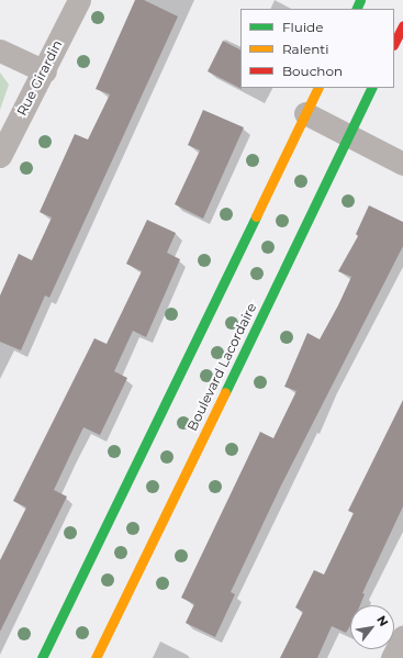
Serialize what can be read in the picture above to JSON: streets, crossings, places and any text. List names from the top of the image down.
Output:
{
  "streets": {
    "main road": ["Boulevard Lacordaire"],
    "street": ["Rue Girardin"]
  },
  "legend": ["Fluide", "Ralenti", "Bouchon"],
  "north": "top right"
}
